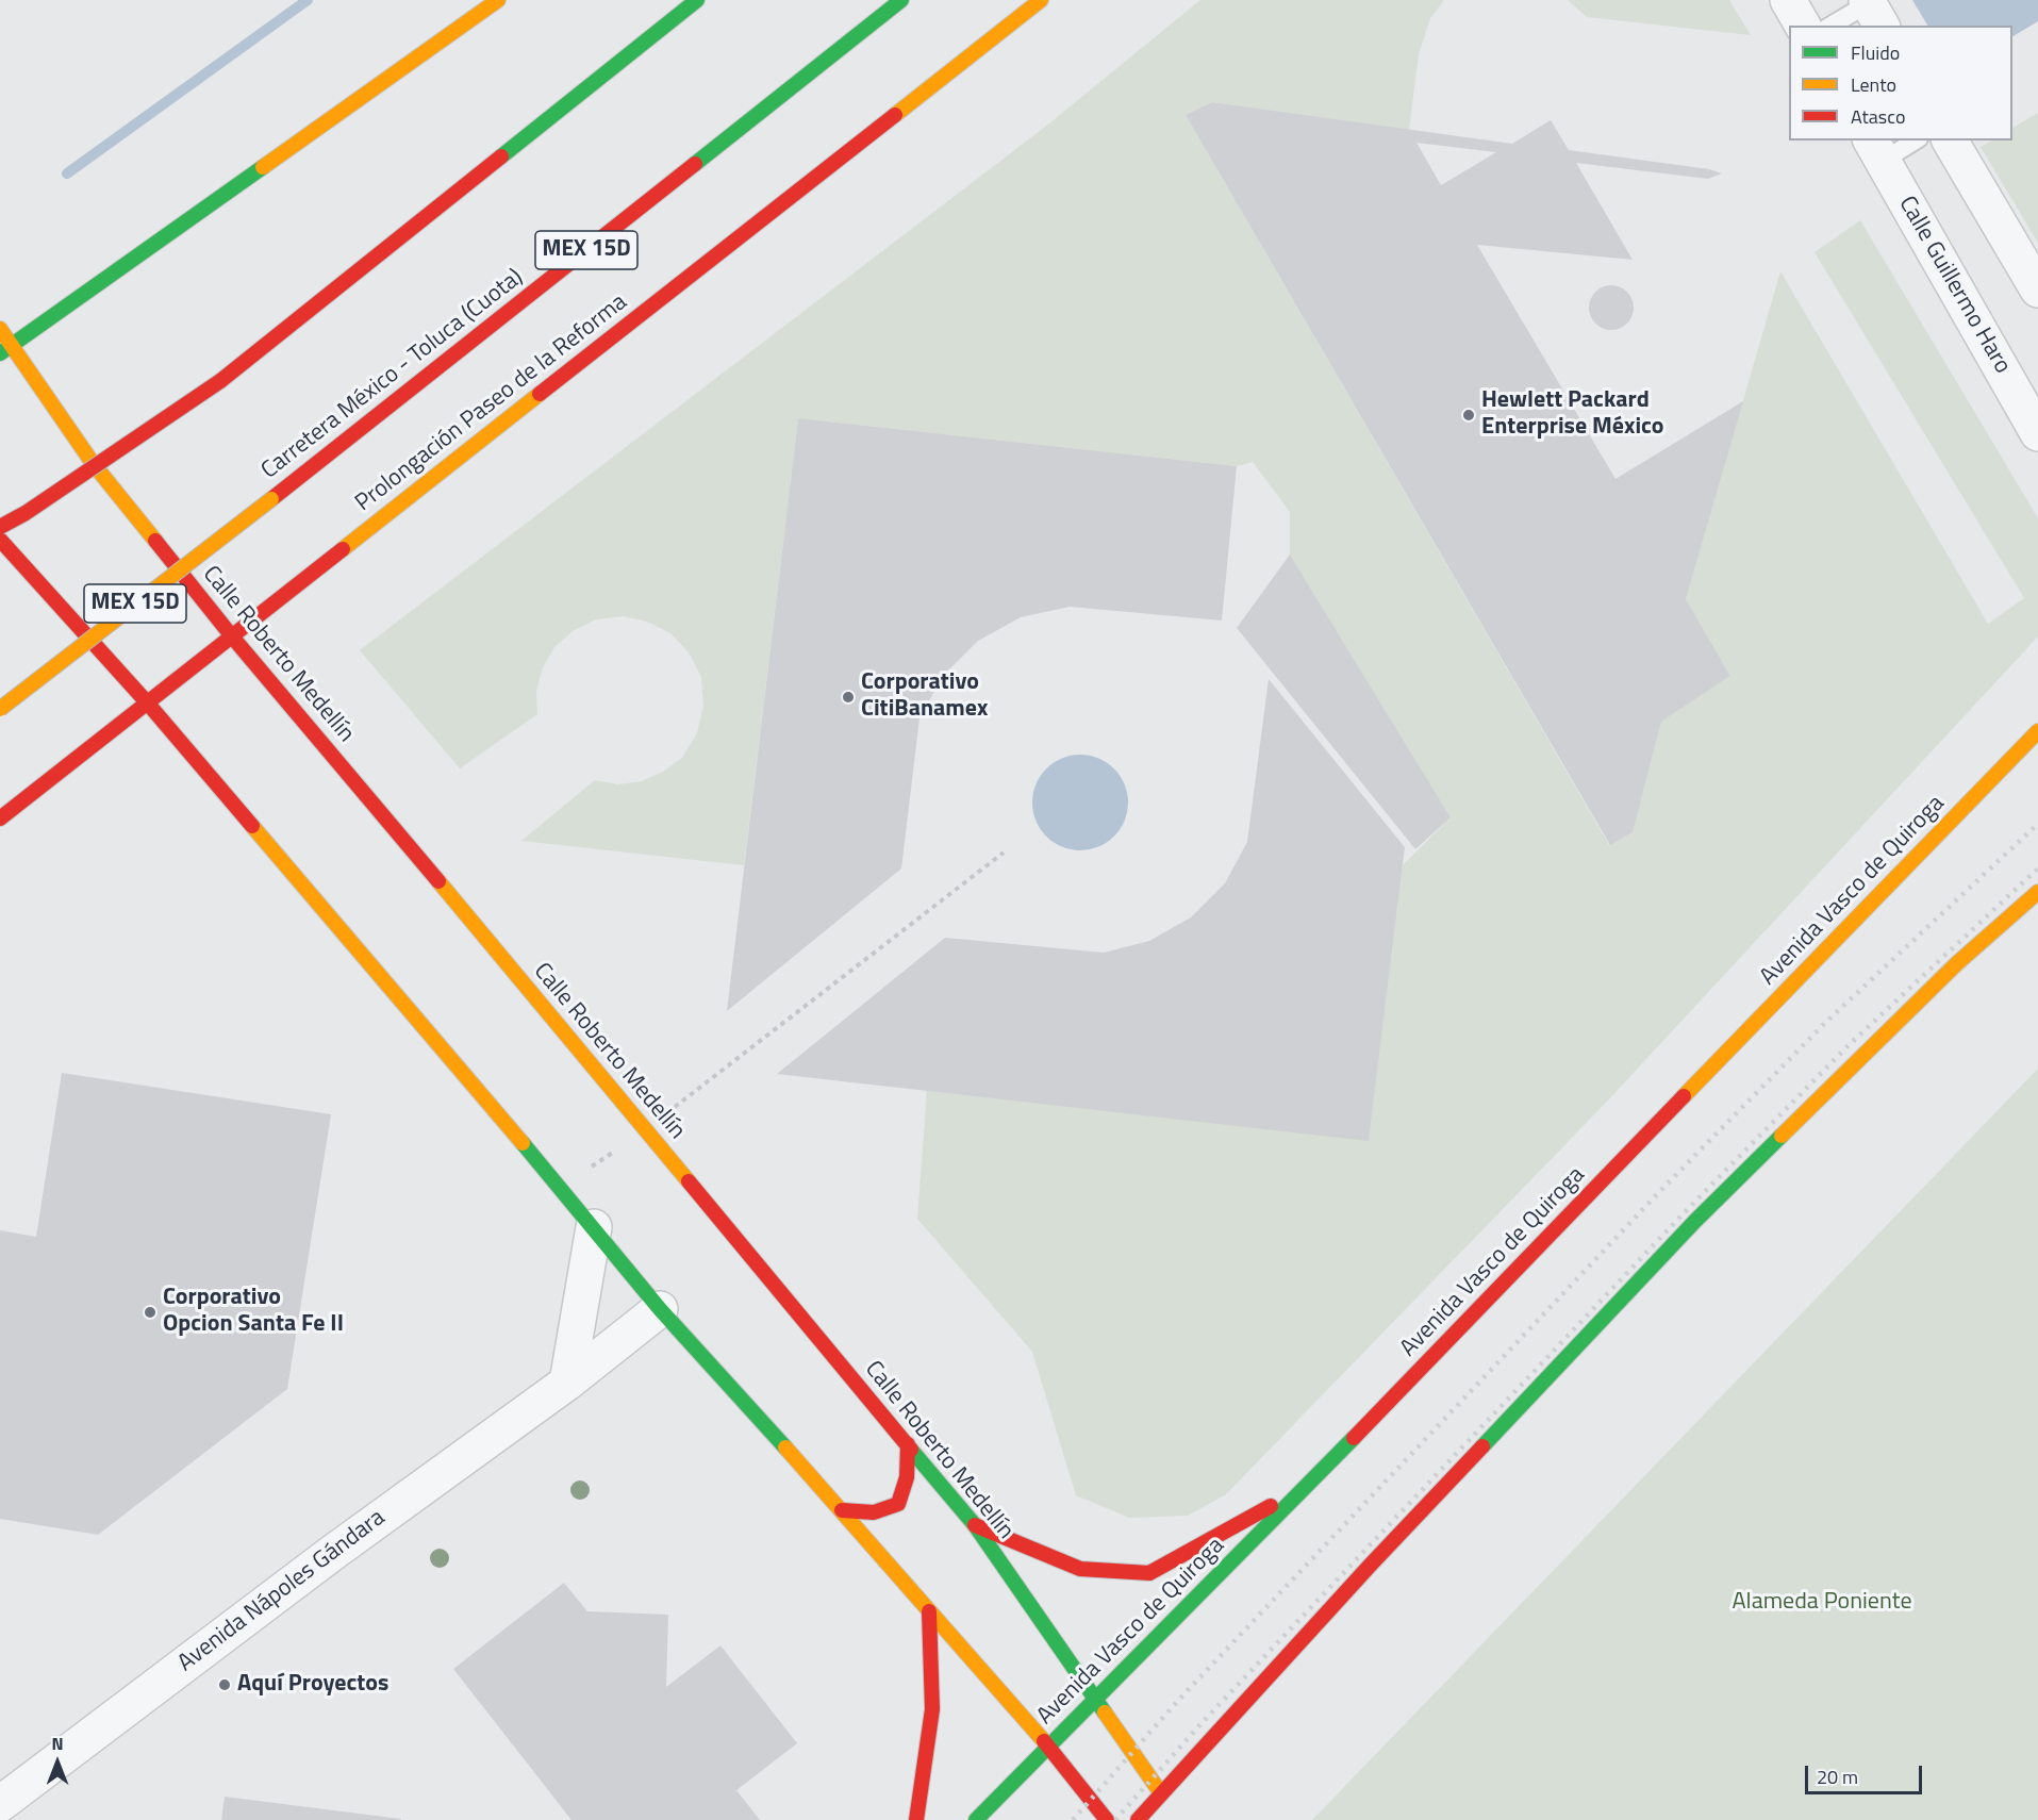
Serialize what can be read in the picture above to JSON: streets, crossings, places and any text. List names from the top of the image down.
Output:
{
  "streets": {
    "main road": [
      "MEX 15D",
      "Carretera México - Toluca (Cuota)",
      "Prolongación Paseo de la Reforma",
      "Calle Roberto Medellín",
      "Avenida Vasco de Quiroga"
    ],
    "street": ["Calle Guillermo Haro", "Avenida Nápoles Gándara"]
  },
  "crossings": [
    ["Prolongación Paseo de la Reforma", "Calle Roberto Medellín"],
    ["Calle Roberto Medellín", "Avenida Vasco de Quiroga"]
  ],
  "parks": ["Alameda Poniente"],
  "places": [
    "Hewlett Packard Enterprise México",
    "Corporativo CitiBanamex",
    "Corporativo Opcion Santa Fe II",
    "Aquí Proyectos"
  ],
  "legend": ["Fluido", "Lento", "Atasco"],
  "scale_bar": "20 m",
  "north": "top"
}
